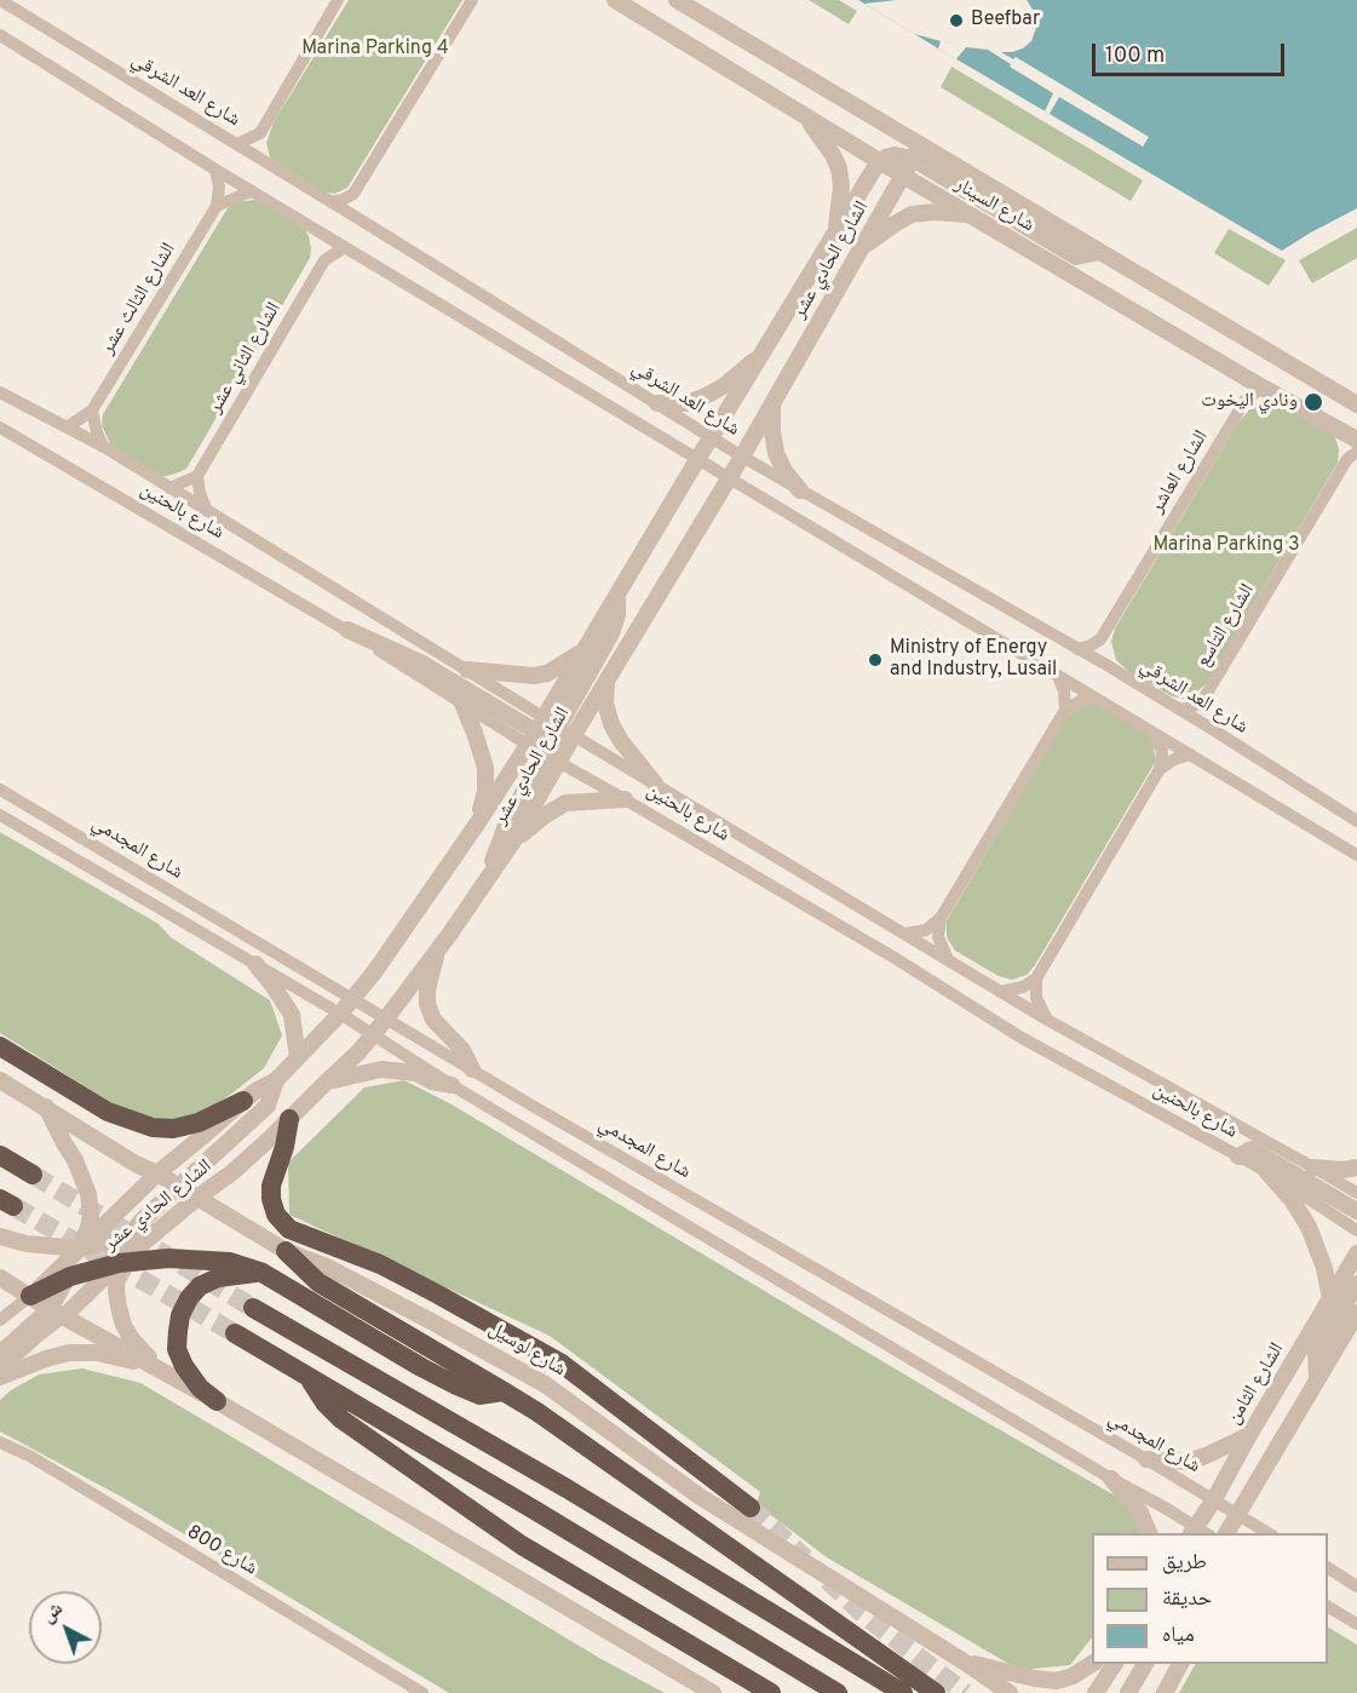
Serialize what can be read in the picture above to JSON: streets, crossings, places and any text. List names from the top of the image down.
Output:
{
  "streets": {
    "street": [
      "شارع العد الشرقي",
      "شارع السينار",
      "الشارع الحادي عشر",
      "الشارع الثالث عشر",
      "الشارع الثاني عشر",
      "الشارع العاشر",
      "شارع بالحنين",
      "الشارع التاسع",
      "شارع المجدمي",
      "شارع لوسيل",
      "الشارع الثامن",
      "شارع 800"
    ]
  },
  "crossings": [
    ["شارع العد الشرقي", "الشارع الحادي عشر"],
    ["شارع السينار", "الشارع الحادي عشر"],
    ["شارع السينار", "الشارع العاشر"],
    ["شارع السينار", "الشارع التاسع"],
    ["الشارع الحادي عشر", "شارع بالحنين"],
    ["الشارع الحادي عشر", "شارع المجدمي"],
    ["الشارع الحادي عشر", "شارع لوسيل"],
    ["الشارع الثالث عشر", "شارع بالحنين"],
    ["شارع المجدمي", "الشارع الثامن"]
  ],
  "parks": ["Marina Parking 4", "Marina Parking 3"],
  "places": ["Beefbar", "ونادي اليخوت", "Ministry of Energy and Industry, Lusail"],
  "legend": ["طريق", "حديقة", "مياه"],
  "scale_bar": "100 m",
  "north": "top left"
}
